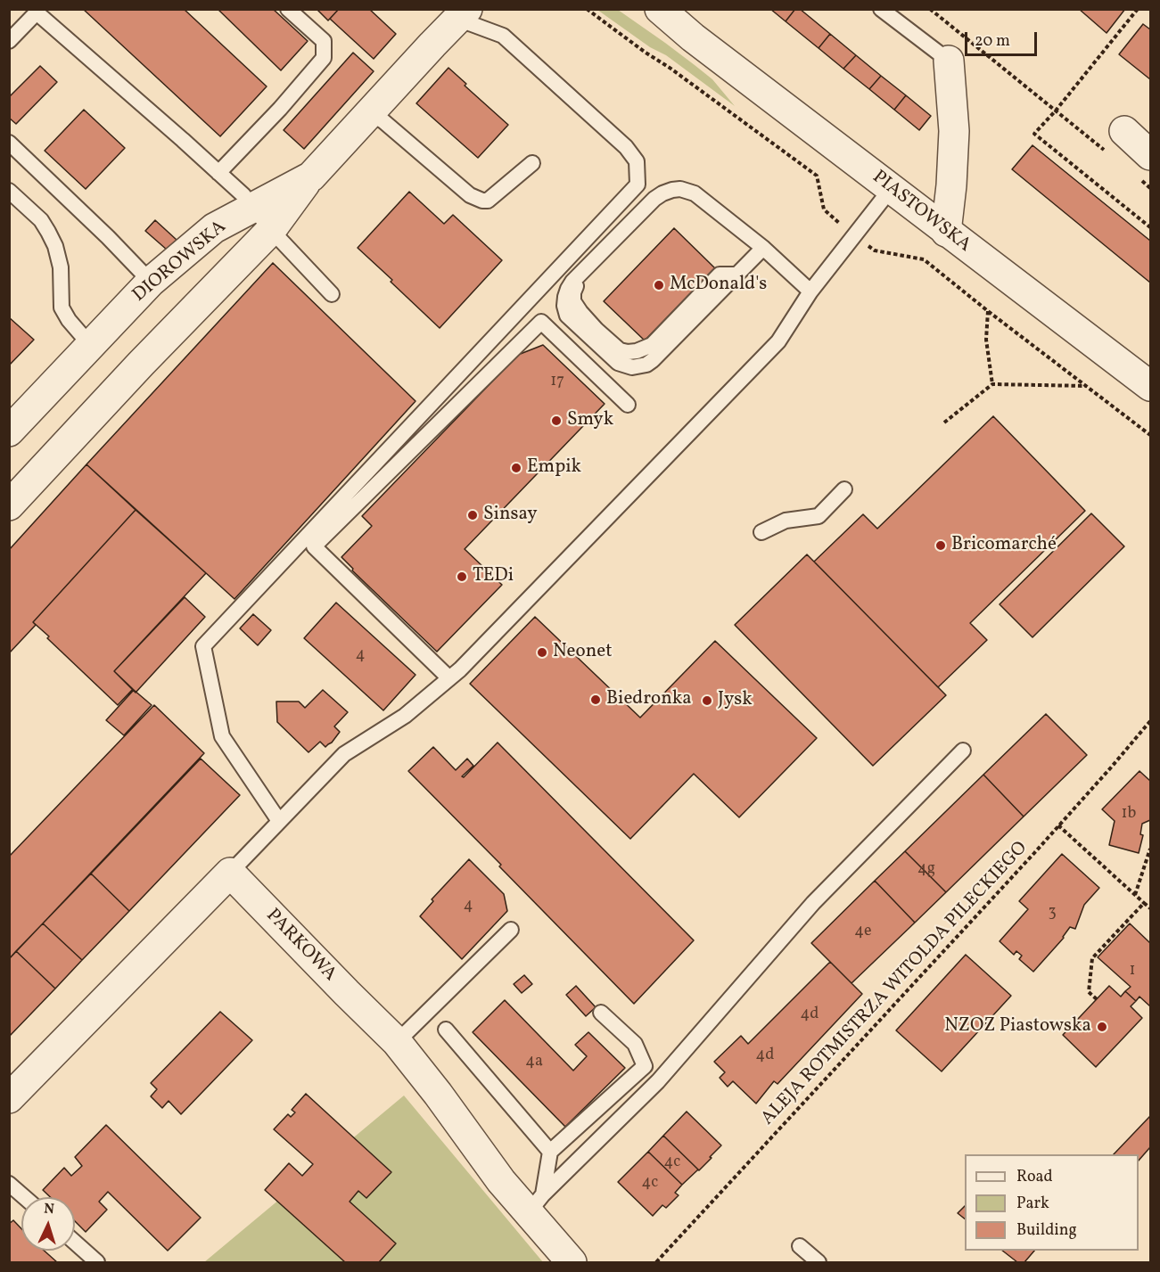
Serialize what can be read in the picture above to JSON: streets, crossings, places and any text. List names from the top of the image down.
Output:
{
  "streets": {
    "street": ["PIASTOWSKA", "DIOROWSKA", "PARKOWA"],
    "path": ["ALEJA ROTMISTRZA WITOLDA PILECKIEGO"]
  },
  "places": [
    "McDonald's",
    "Smyk",
    "Empik",
    "Sinsay",
    "Bricomarché",
    "TEDi",
    "Neonet",
    "Biedronka",
    "Jysk",
    "NZOZ Piastowska"
  ],
  "house_numbers": [
    "17",
    "4",
    "1b",
    "4g",
    "4",
    "3",
    "4e",
    "1",
    "4d",
    "4d",
    "4a",
    "4c",
    "4c"
  ],
  "legend": ["Road", "Park", "Building"],
  "scale_bar": "20 m",
  "north": "top"
}
